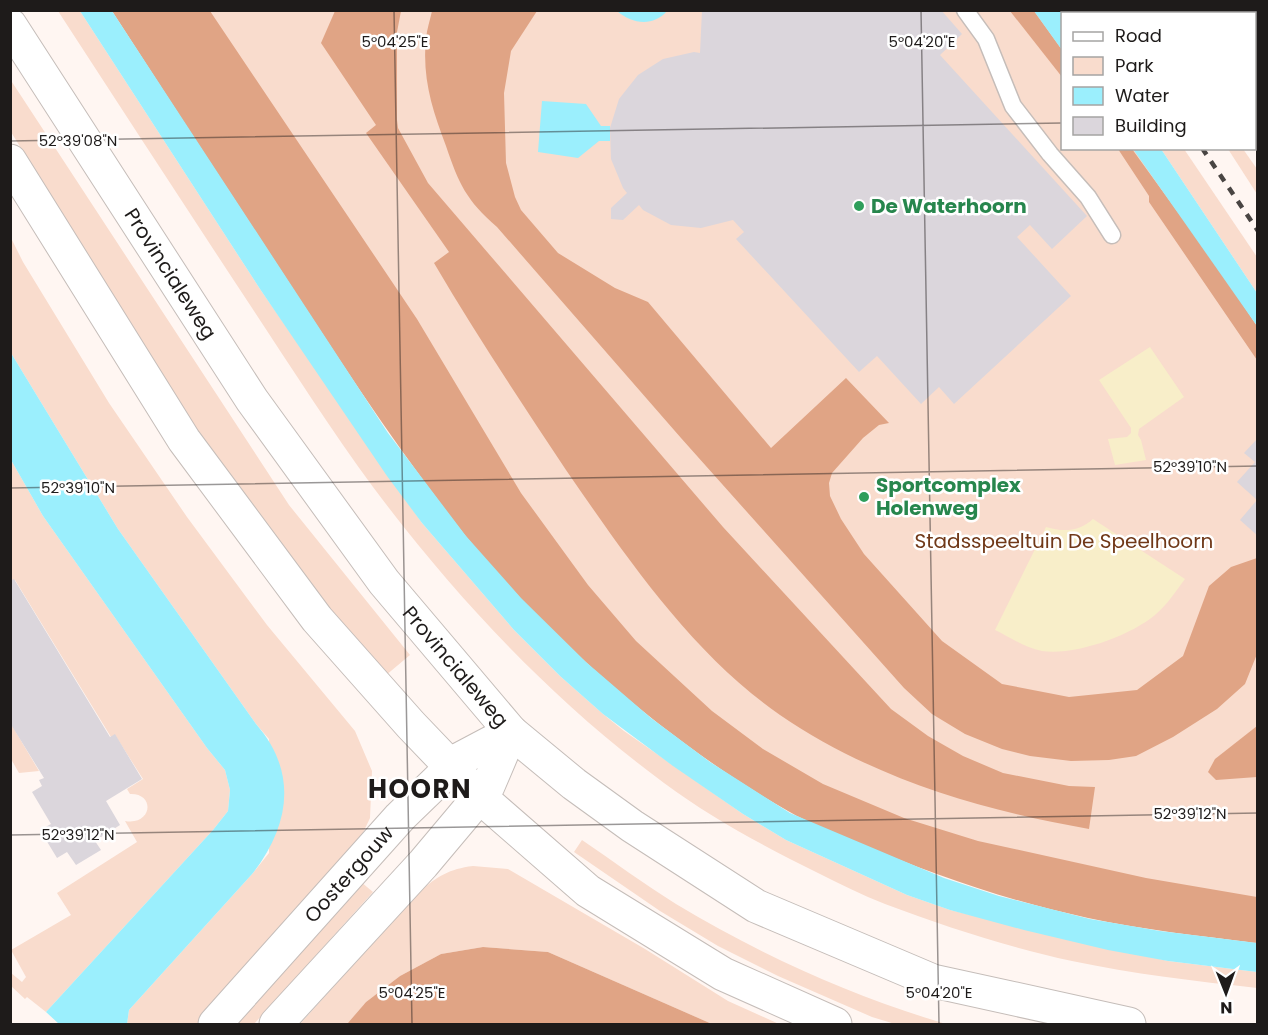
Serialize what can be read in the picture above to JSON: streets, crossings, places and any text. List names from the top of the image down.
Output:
{
  "streets": {
    "main road": ["Provincialeweg", "Oostergouw"]
  },
  "crossings": [
    ["Provincialeweg", "Oostergouw"]
  ],
  "districts": ["HOORN"],
  "parks": ["Stadsspeeltuin De Speelhoorn"],
  "places": ["De Waterhoorn", "Sportcomplex Holenweg"],
  "legend": [
    "Road",
    "Park",
    "Water",
    "Building"
  ],
  "north": "bottom",
  "coordinates": [
    "5°04'25\"E",
    "5°04'20\"E",
    "52°39'08\"N",
    "52°39'10\"N",
    "52°39'12\"N"
  ]
}
